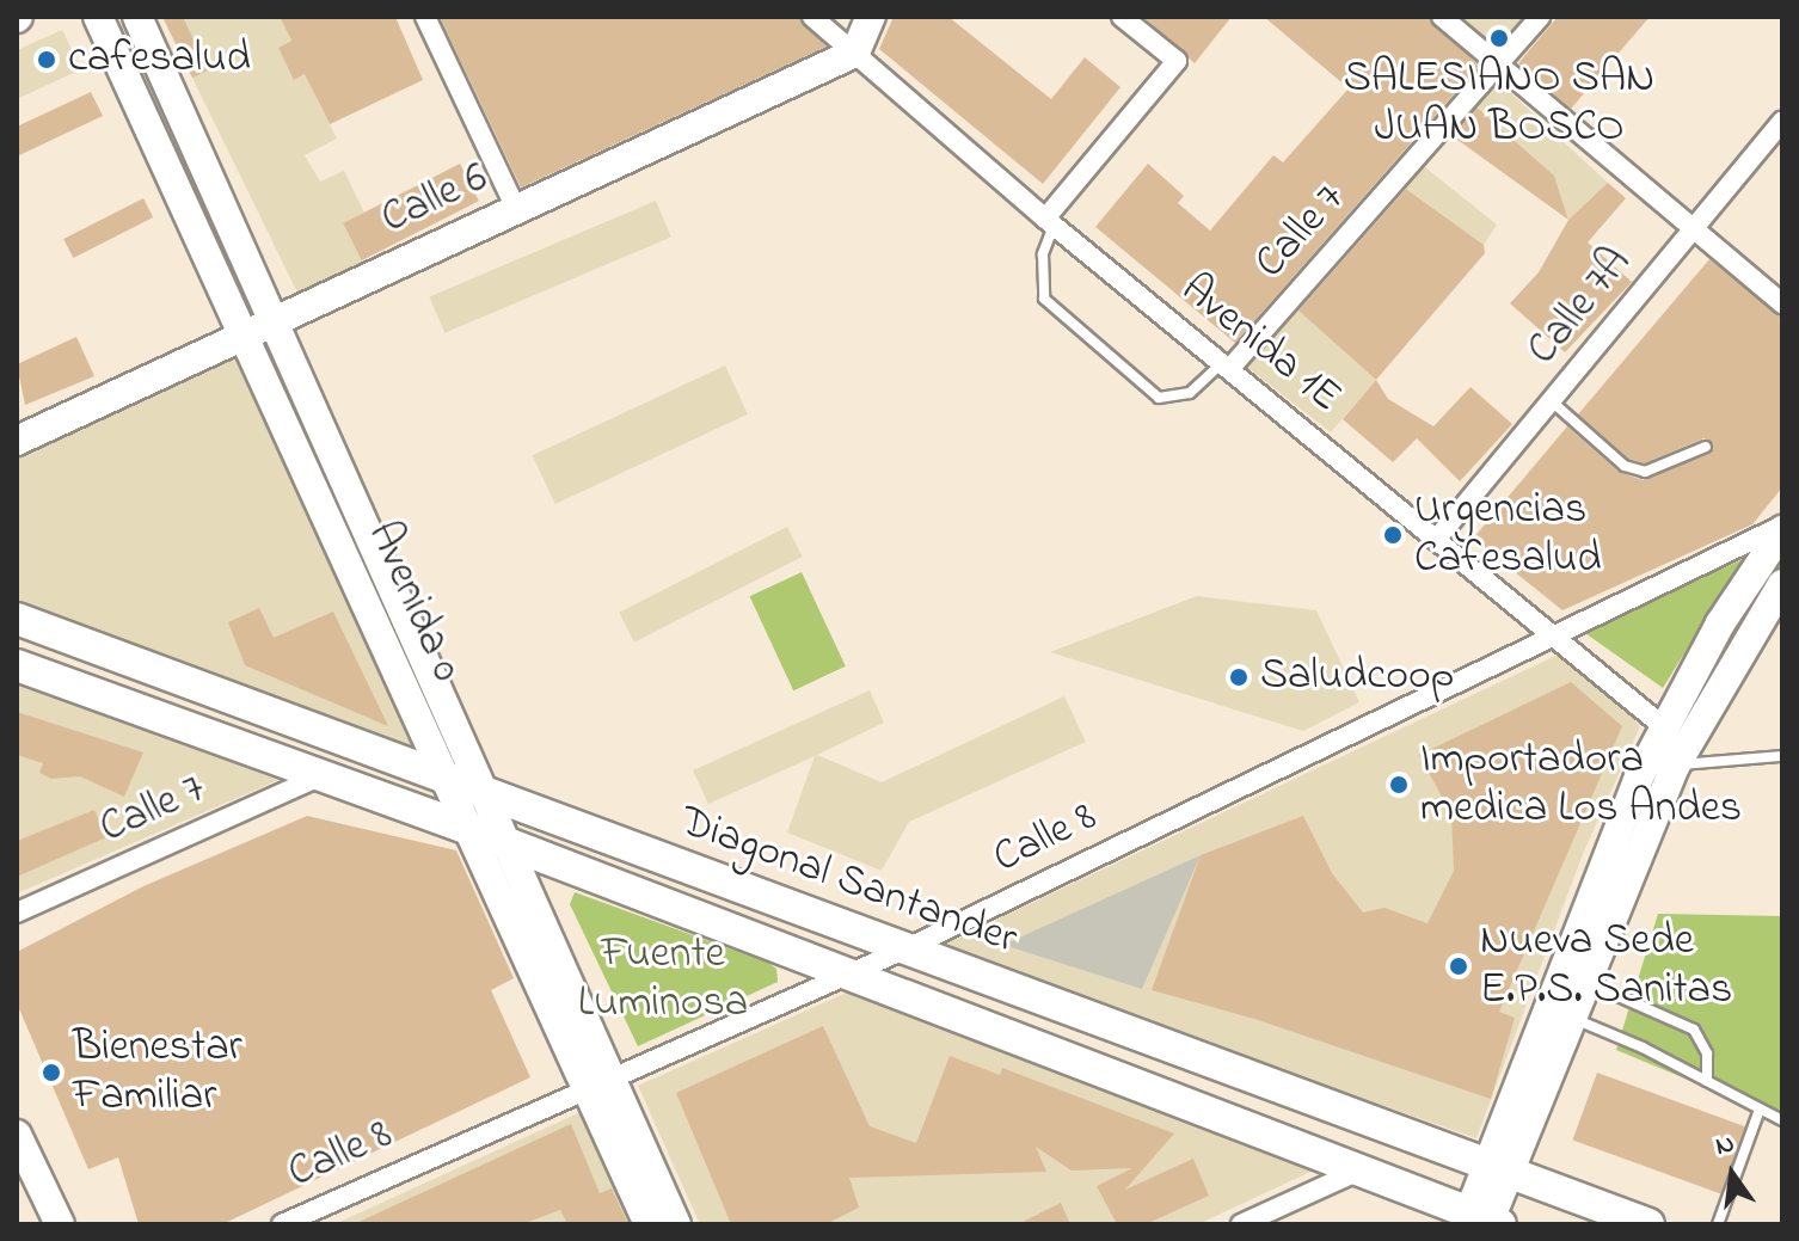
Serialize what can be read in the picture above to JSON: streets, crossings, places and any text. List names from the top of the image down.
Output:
{
  "streets": {
    "main road": ["Diagonal Santander"],
    "street": [
      "Calle 6",
      "Calle 7",
      "Calle 7A",
      "Avenida 1E",
      "Avenida 0",
      "Calle 8"
    ]
  },
  "crossings": [
    ["Calle 6", "Avenida 1E"],
    ["Calle 6", "Avenida 0"],
    ["Calle 7", "Avenida 1E"],
    ["Calle 7", "Diagonal Santander"],
    ["Calle 7A", "Avenida 1E"],
    ["Avenida 1E", "Calle 8"],
    ["Avenida 0", "Calle 8"],
    ["Avenida 0", "Diagonal Santander"],
    ["Calle 8", "Diagonal Santander"]
  ],
  "parks": ["Fuente Luminosa"],
  "places": [
    "SALESIANO SAN JUAN BOSCO",
    "cafesalud",
    "Urgencias Cafesalud",
    "Saludcoop",
    "Importadora medica Los Andes",
    "Nueva Sede E.P.S. Sanitas",
    "Bienestar Familiar"
  ],
  "north": "top"
}
